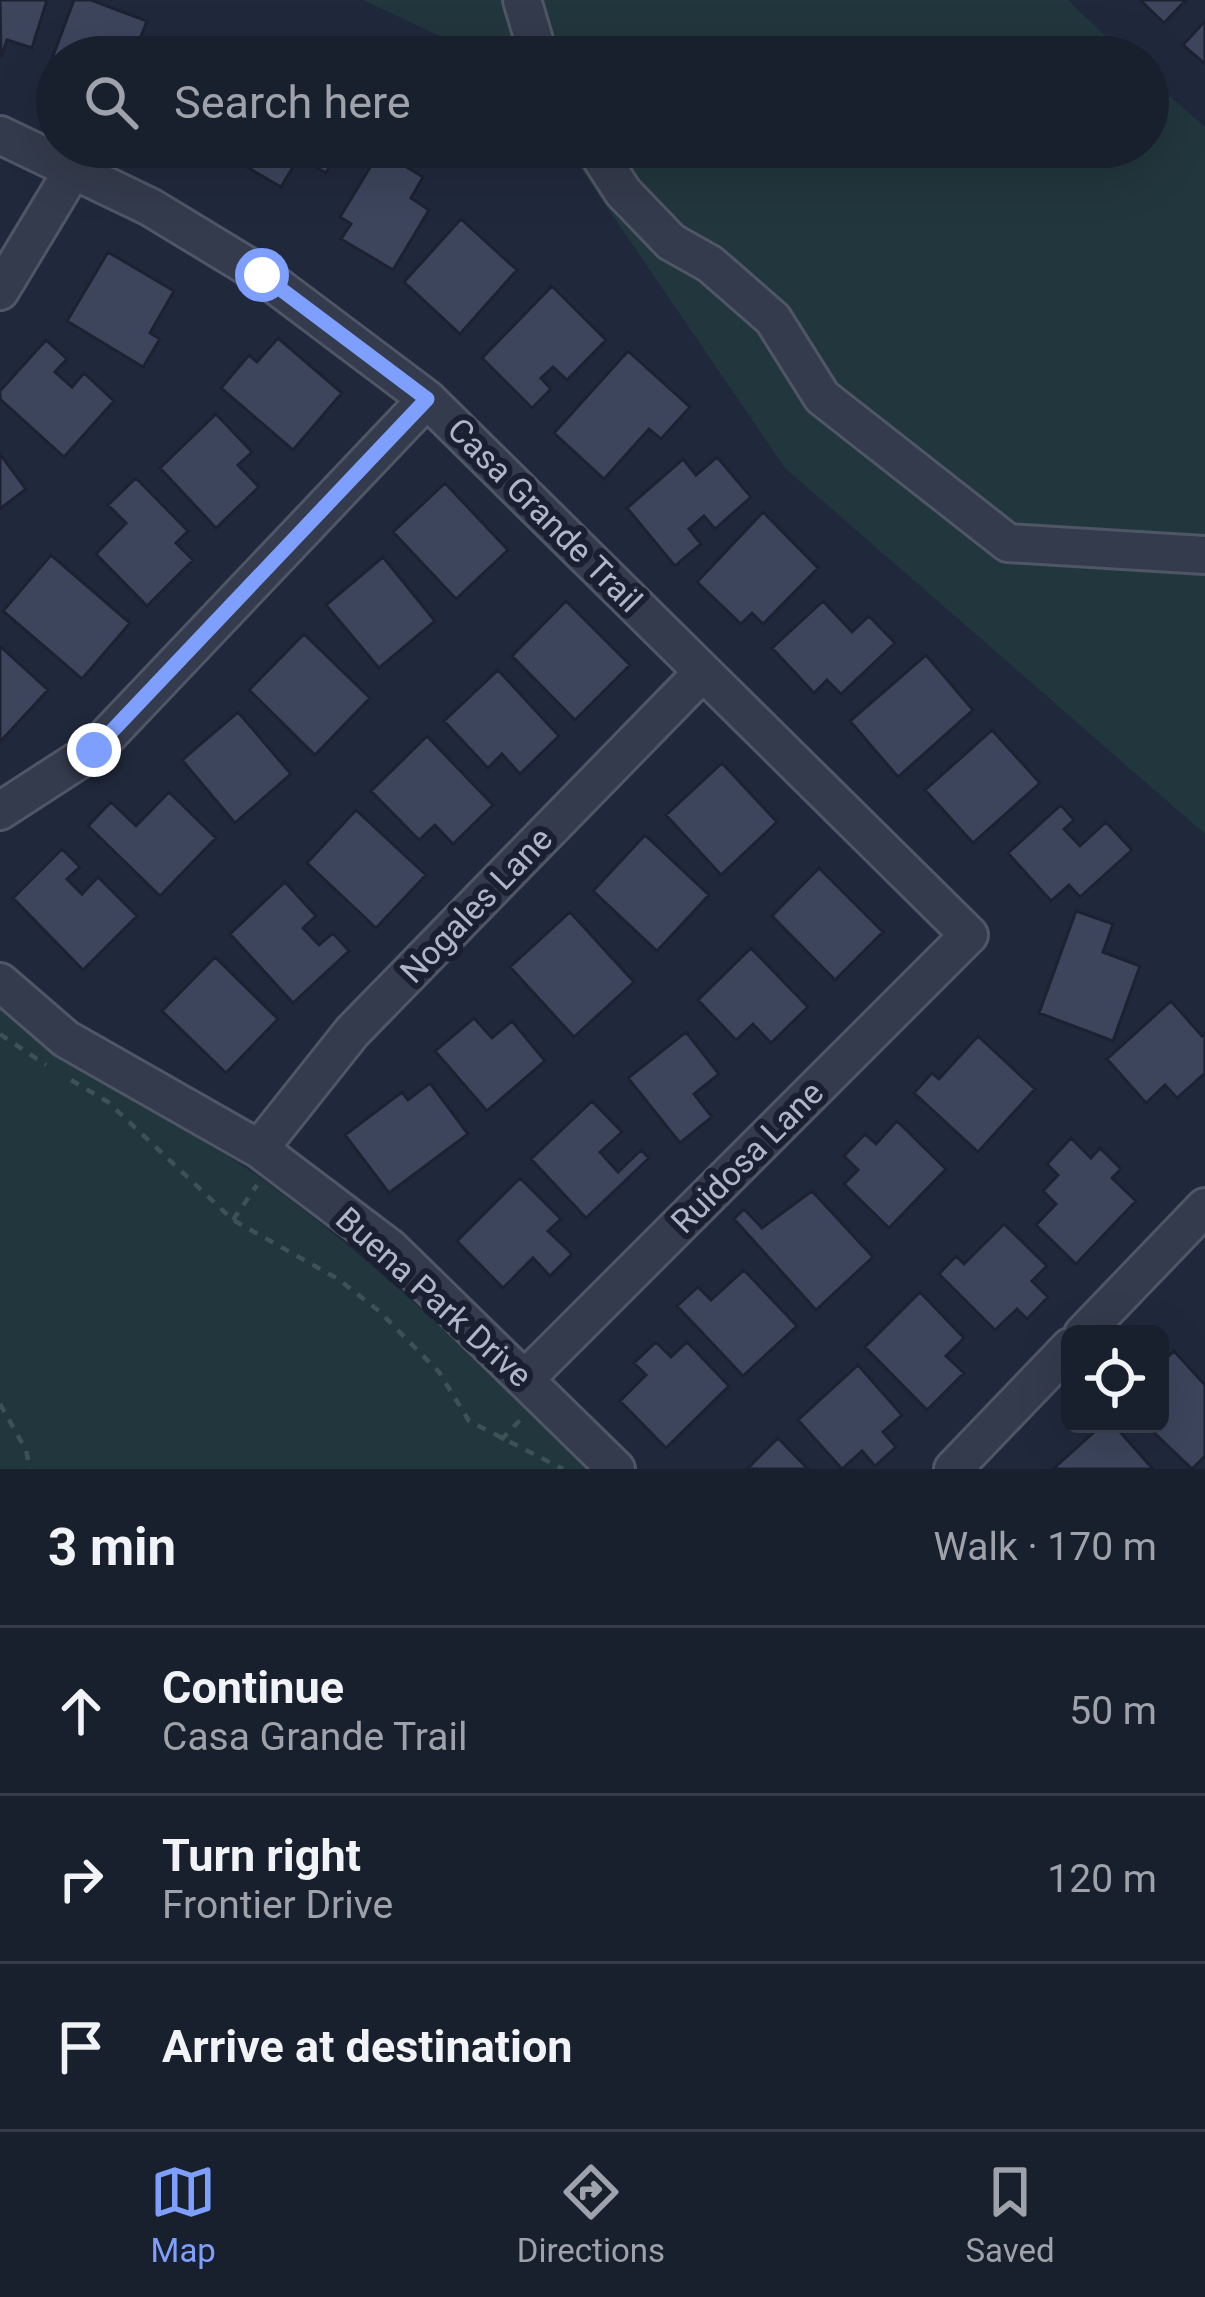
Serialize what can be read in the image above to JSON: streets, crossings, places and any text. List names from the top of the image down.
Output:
{
  "streets": {
    "street": [
      "Casa Grande Trail",
      "Nogales Lane",
      "Ruidosa Lane",
      "Buena Park Drive"
    ]
  },
  "crossings": [
    ["Casa Grande Trail", "Nogales Lane"],
    ["Casa Grande Trail", "Ruidosa Lane"],
    ["Nogales Lane", "Buena Park Drive"],
    ["Ruidosa Lane", "Buena Park Drive"]
  ],
  "page": {
    "search": "Search here",
    "heading": ["3 min", "Walk · 170 m"],
    "list": [
      ["Continue", "Casa Grande Trail", "50 m"],
      ["Turn right", "Frontier Drive", "120 m"],
      "Arrive at destination"
    ],
    "nav": ["Map", "Directions", "Saved"]
  }
}
